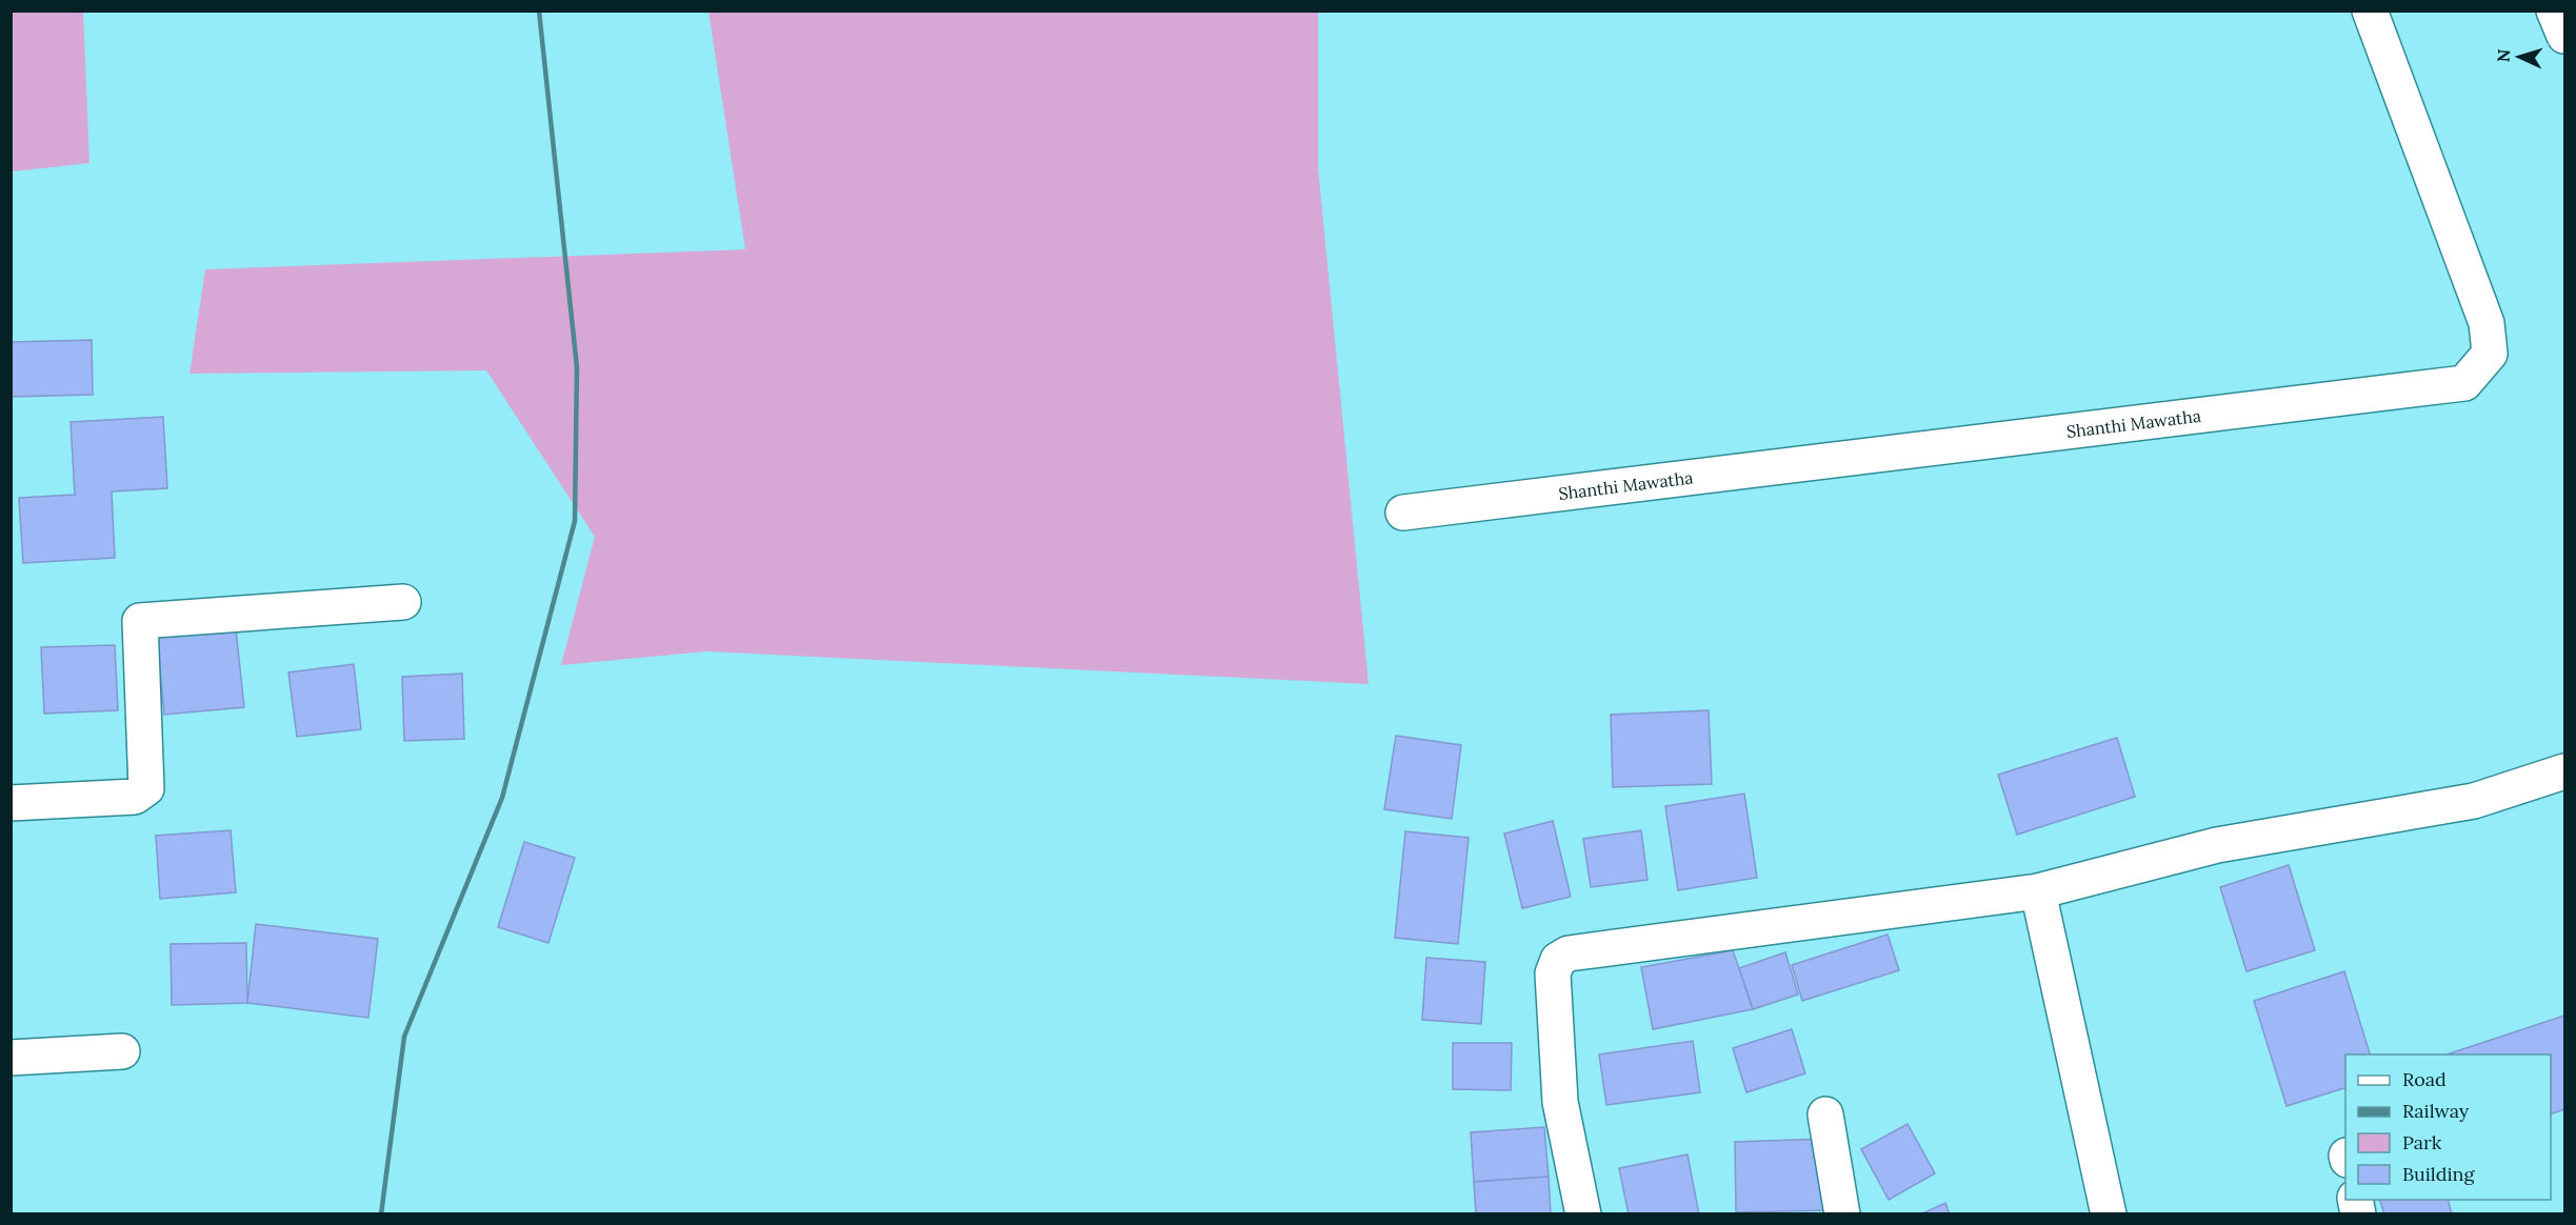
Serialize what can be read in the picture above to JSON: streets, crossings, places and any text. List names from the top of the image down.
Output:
{
  "streets": {
    "street": ["Shanthi Mawatha"]
  },
  "legend": [
    "Road",
    "Railway",
    "Park",
    "Building"
  ],
  "north": "left"
}
